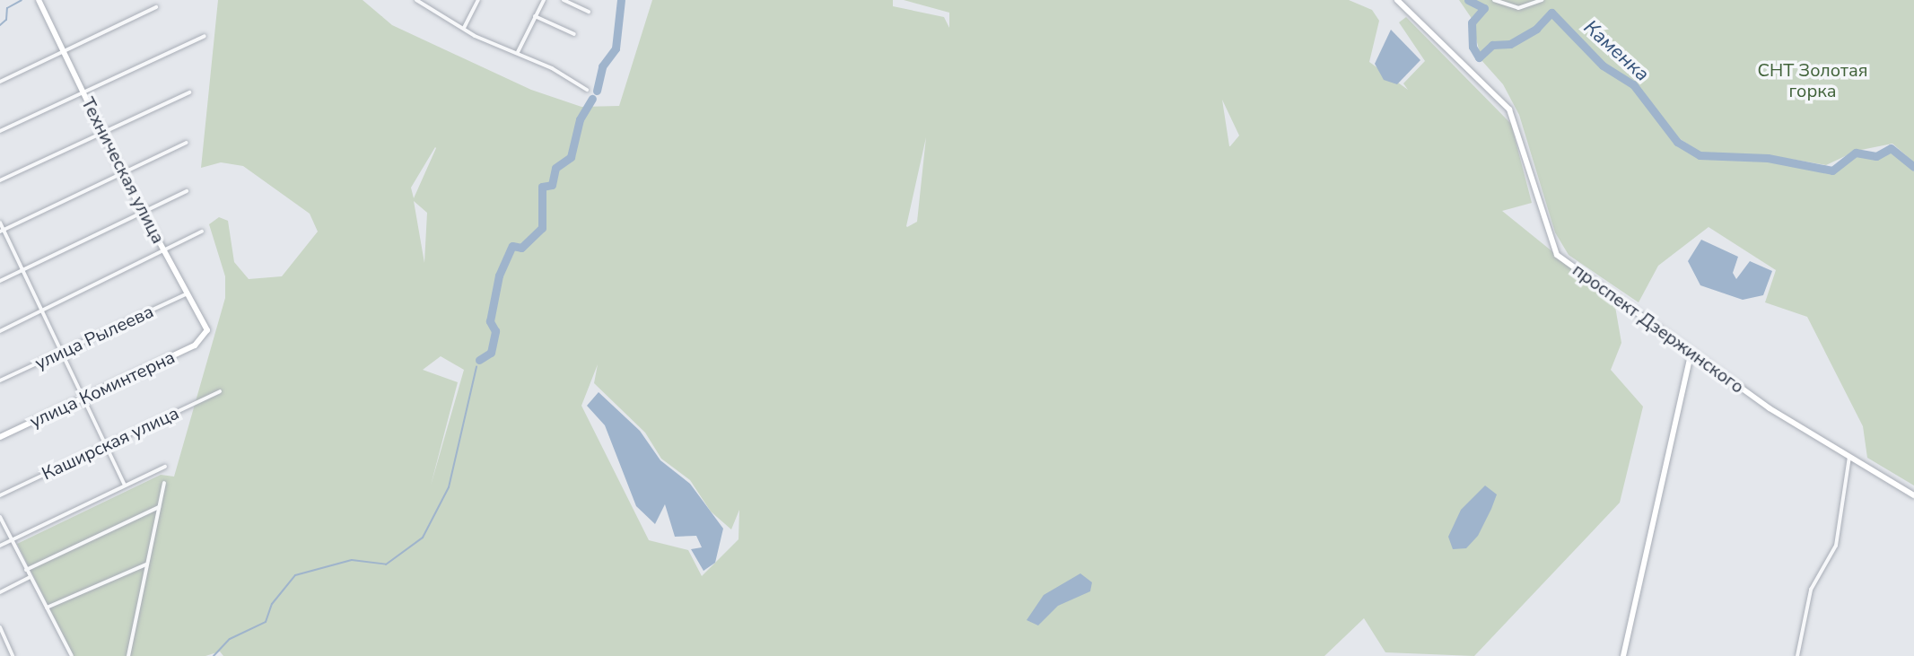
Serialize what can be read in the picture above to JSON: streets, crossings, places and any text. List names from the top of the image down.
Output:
{
  "streets": {
    "street": [
      "Техническая улица",
      "проспект Дзержинского",
      "улица Рылеева",
      "улица Коминтерна",
      "Каширская улица"
    ]
  },
  "crossings": [
    ["Техническая улица", "улица Рылеева"],
    ["Техническая улица", "улица Коминтерна"]
  ],
  "water": ["Каменка"],
  "parks": ["СНТ Золотая горка"]
}
